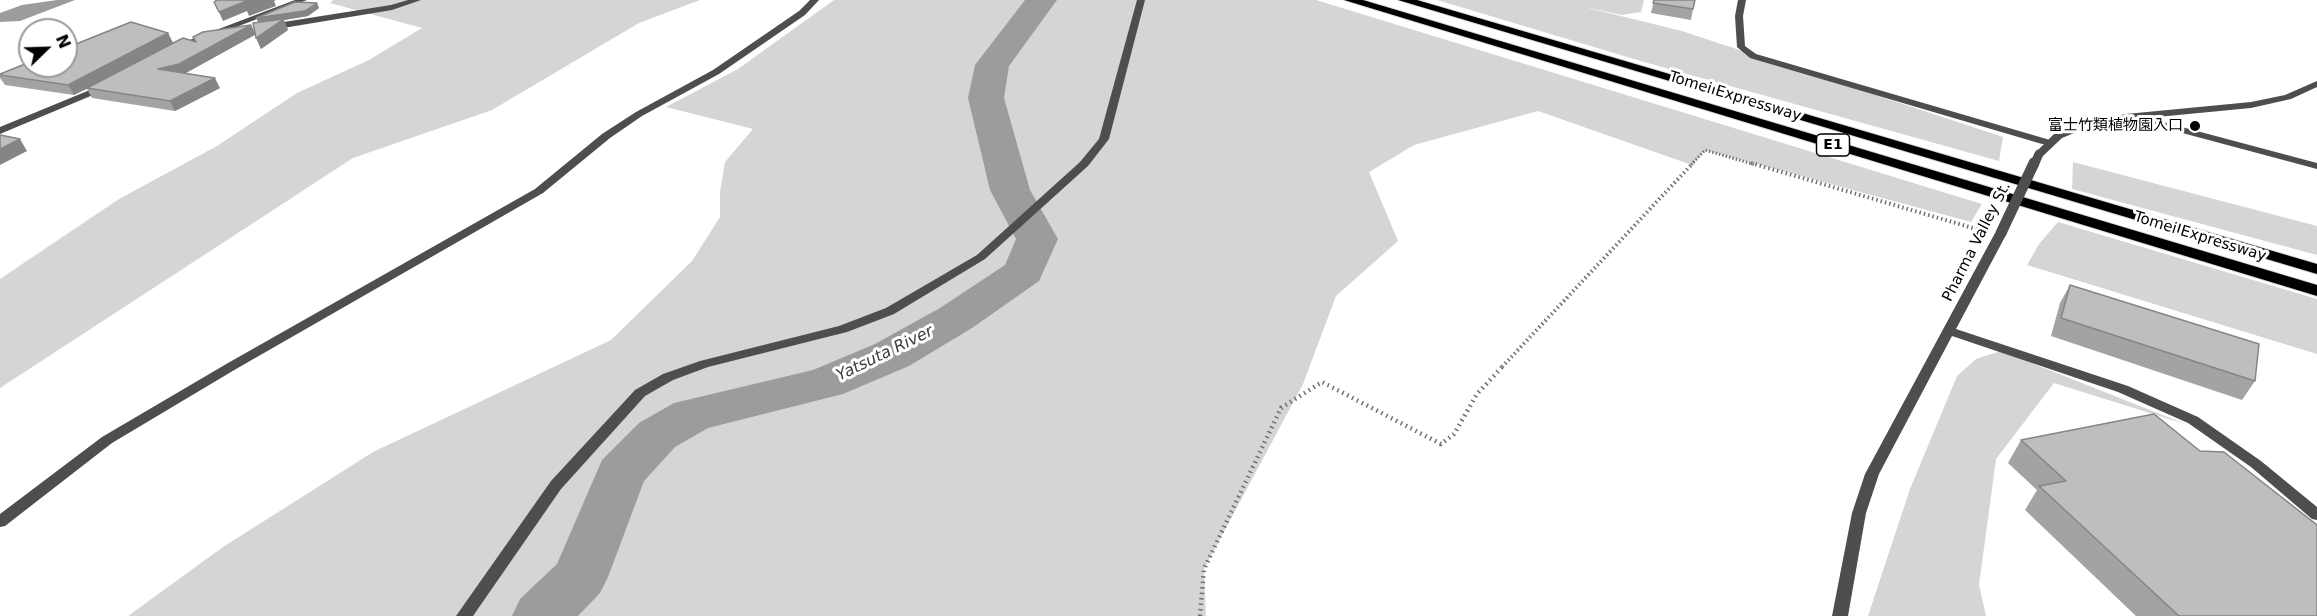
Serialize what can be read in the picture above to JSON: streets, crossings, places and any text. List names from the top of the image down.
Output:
{
  "streets": {
    "highway": ["Tomei Expressway", "E1"],
    "street": ["Pharma Valley St."]
  },
  "water": ["Yatsuta River"],
  "places": ["富士竹類植物園入口"],
  "north": "top right"
}
